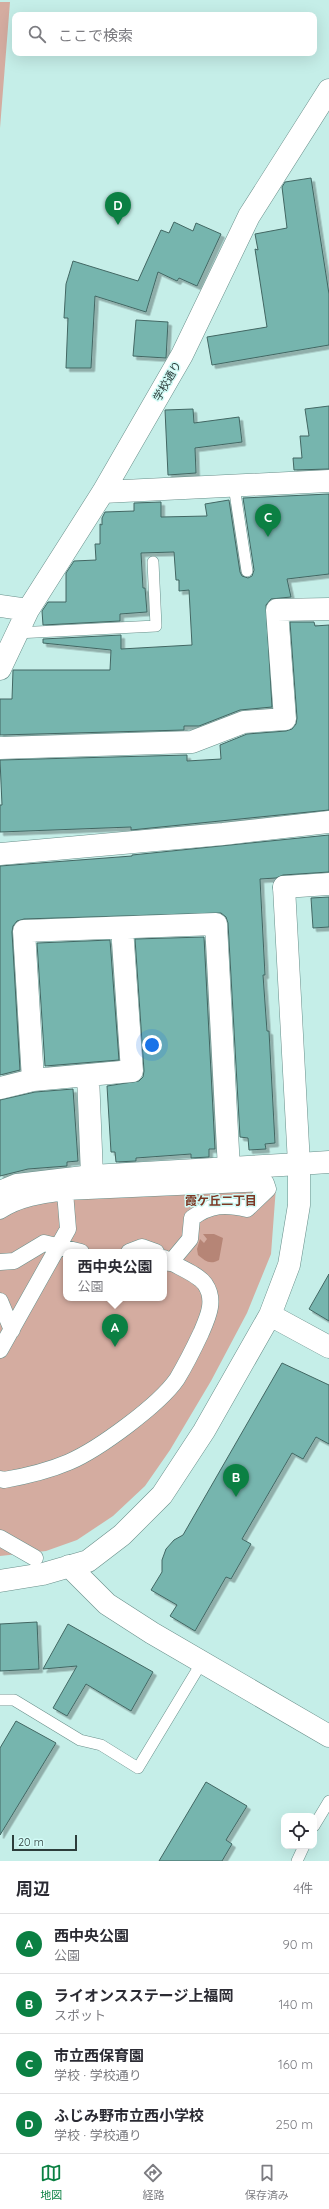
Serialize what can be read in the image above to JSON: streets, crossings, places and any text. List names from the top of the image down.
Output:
{
  "streets": {
    "street": ["学校通り"]
  },
  "districts": ["霞ケ丘二丁目"],
  "scale_bar": "20 m",
  "page": {
    "search": "ここで検索",
    "pins": [
      "D",
      "C",
      "A",
      "B"
    ],
    "popup": ["西中央公園", "公園"],
    "scale": "20 m",
    "heading": ["周辺", "4件"],
    "list": [
      {
        "mark": "A",
        "name": "西中央公園",
        "note": "公園",
        "value": "90 m"
      },
      {
        "mark": "B",
        "name": "ライオンスステージ上福岡",
        "note": "スポット",
        "value": "140 m"
      },
      {
        "mark": "C",
        "name": "市立西保育園",
        "note": "学校 · 学校通り",
        "value": "160 m"
      },
      {
        "mark": "D",
        "name": "ふじみ野市立西小学校",
        "note": "学校 · 学校通り",
        "value": "250 m"
      }
    ],
    "nav": ["地図", "経路", "保存済み"]
  }
}
